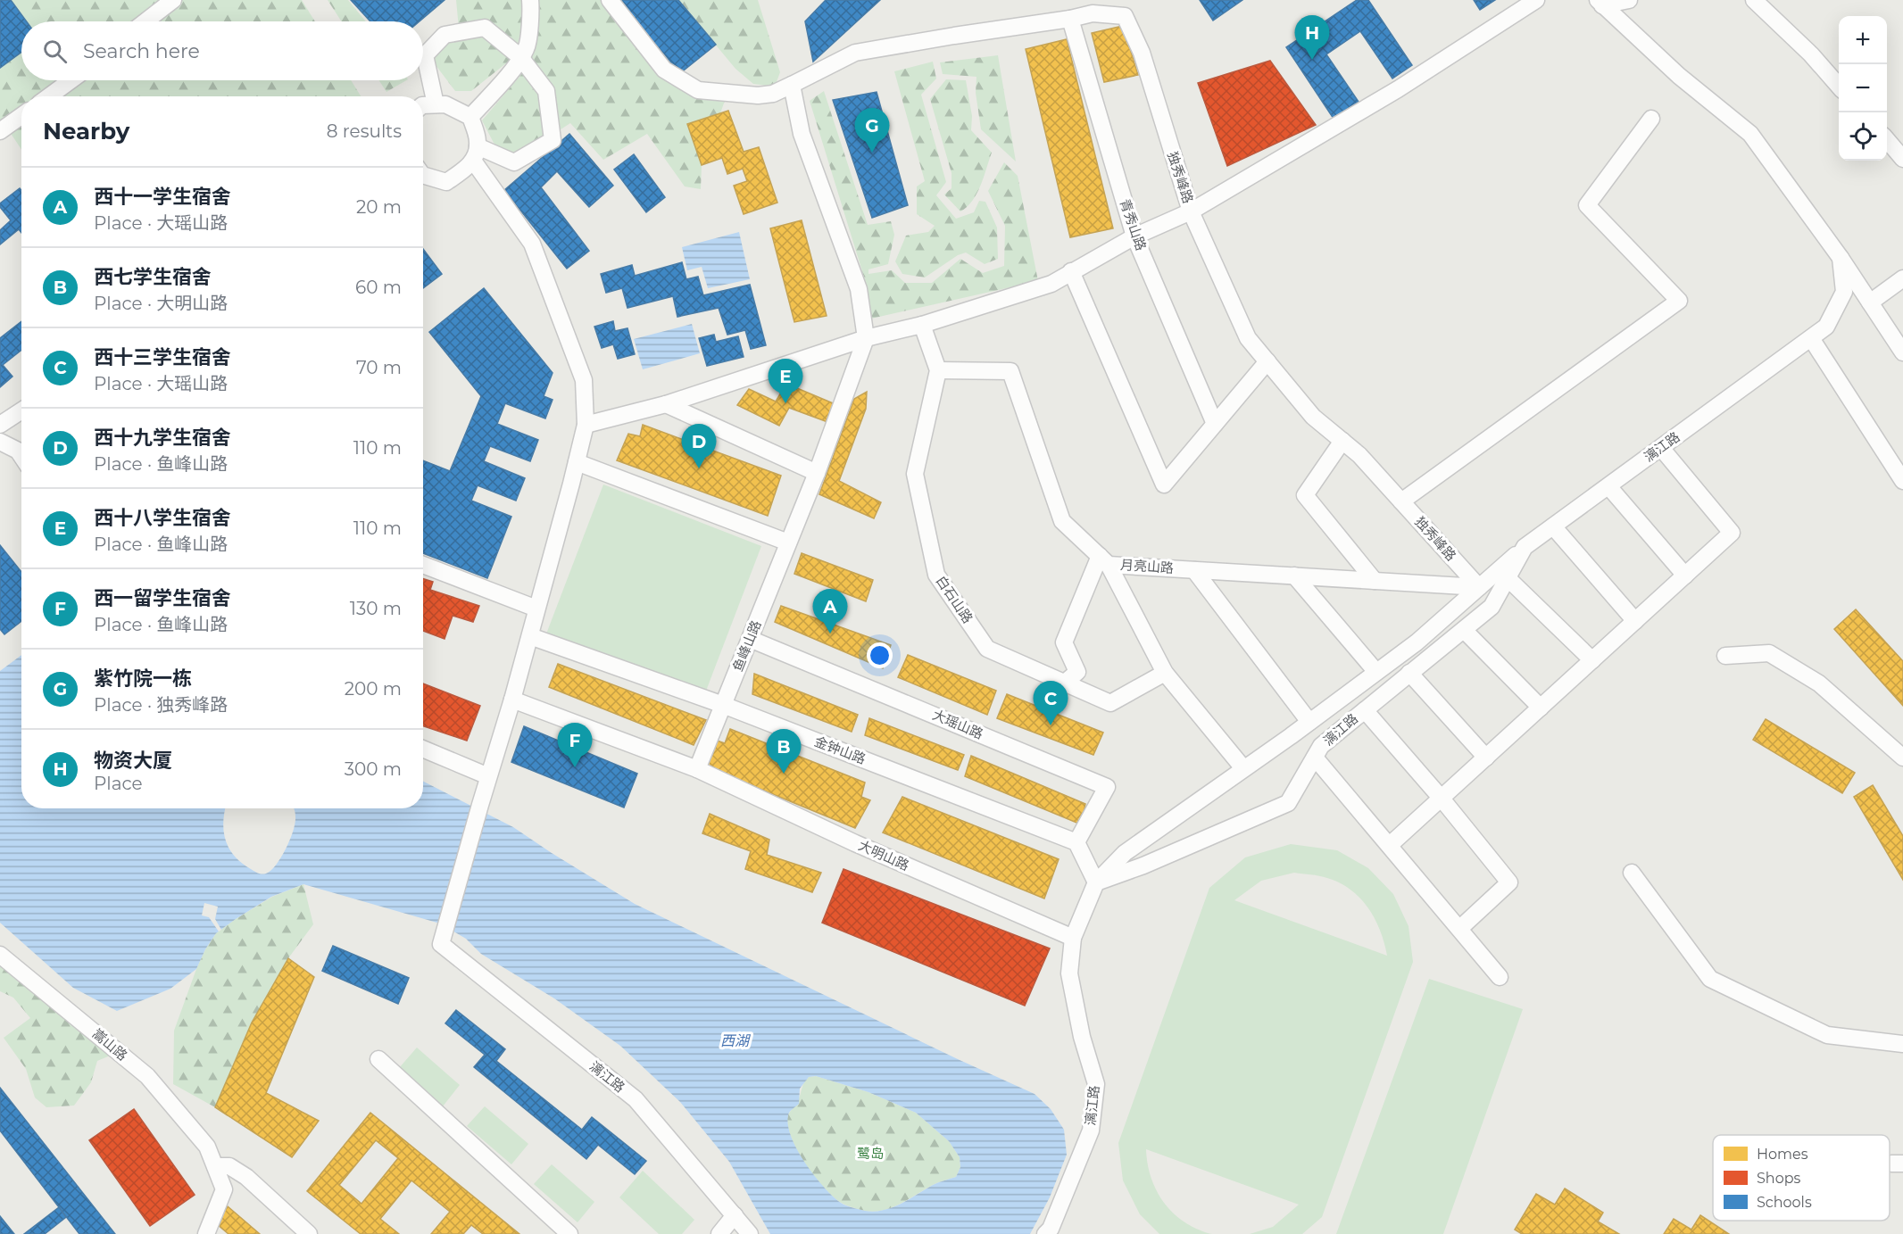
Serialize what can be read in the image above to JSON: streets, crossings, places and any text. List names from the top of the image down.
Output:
{
  "streets": {
    "street": [
      "独秀峰路",
      "青秀山路",
      "漓江路",
      "月亮山路",
      "白石山路",
      "鱼峰山路",
      "大瑶山路",
      "金钟山路",
      "大明山路",
      "嵩山路"
    ]
  },
  "crossings": [
    ["独秀峰路", "青秀山路"],
    ["独秀峰路", "月亮山路"],
    ["漓江路", "大明山路"],
    ["鱼峰山路", "大瑶山路"],
    ["鱼峰山路", "金钟山路"],
    ["鱼峰山路", "大明山路"],
    ["大瑶山路", "金钟山路"]
  ],
  "water": ["西湖"],
  "parks": ["鹭岛"],
  "legend": ["Homes", "Shops", "Schools"],
  "page": {
    "pins": [
      "H",
      "G",
      "E",
      "D",
      "A",
      "C",
      "F",
      "B"
    ],
    "map_buttons": ["+", "−"],
    "search": "Search here",
    "heading": ["Nearby", "8 results"],
    "list": [
      {
        "mark": "A",
        "name": "西十一学生宿舍",
        "note": "Place · 大瑶山路",
        "value": "20 m"
      },
      {
        "mark": "B",
        "name": "西七学生宿舍",
        "note": "Place · 大明山路",
        "value": "60 m"
      },
      {
        "mark": "C",
        "name": "西十三学生宿舍",
        "note": "Place · 大瑶山路",
        "value": "70 m"
      },
      {
        "mark": "D",
        "name": "西十九学生宿舍",
        "note": "Place · 鱼峰山路",
        "value": "110 m"
      },
      {
        "mark": "E",
        "name": "西十八学生宿舍",
        "note": "Place · 鱼峰山路",
        "value": "110 m"
      },
      {
        "mark": "F",
        "name": "西一留学生宿舍",
        "note": "Place · 鱼峰山路",
        "value": "130 m"
      },
      {
        "mark": "G",
        "name": "紫竹院一栋",
        "note": "Place · 独秀峰路",
        "value": "200 m"
      },
      {
        "mark": "H",
        "name": "物资大厦",
        "note": "Place",
        "value": "300 m"
      }
    ]
  }
}
